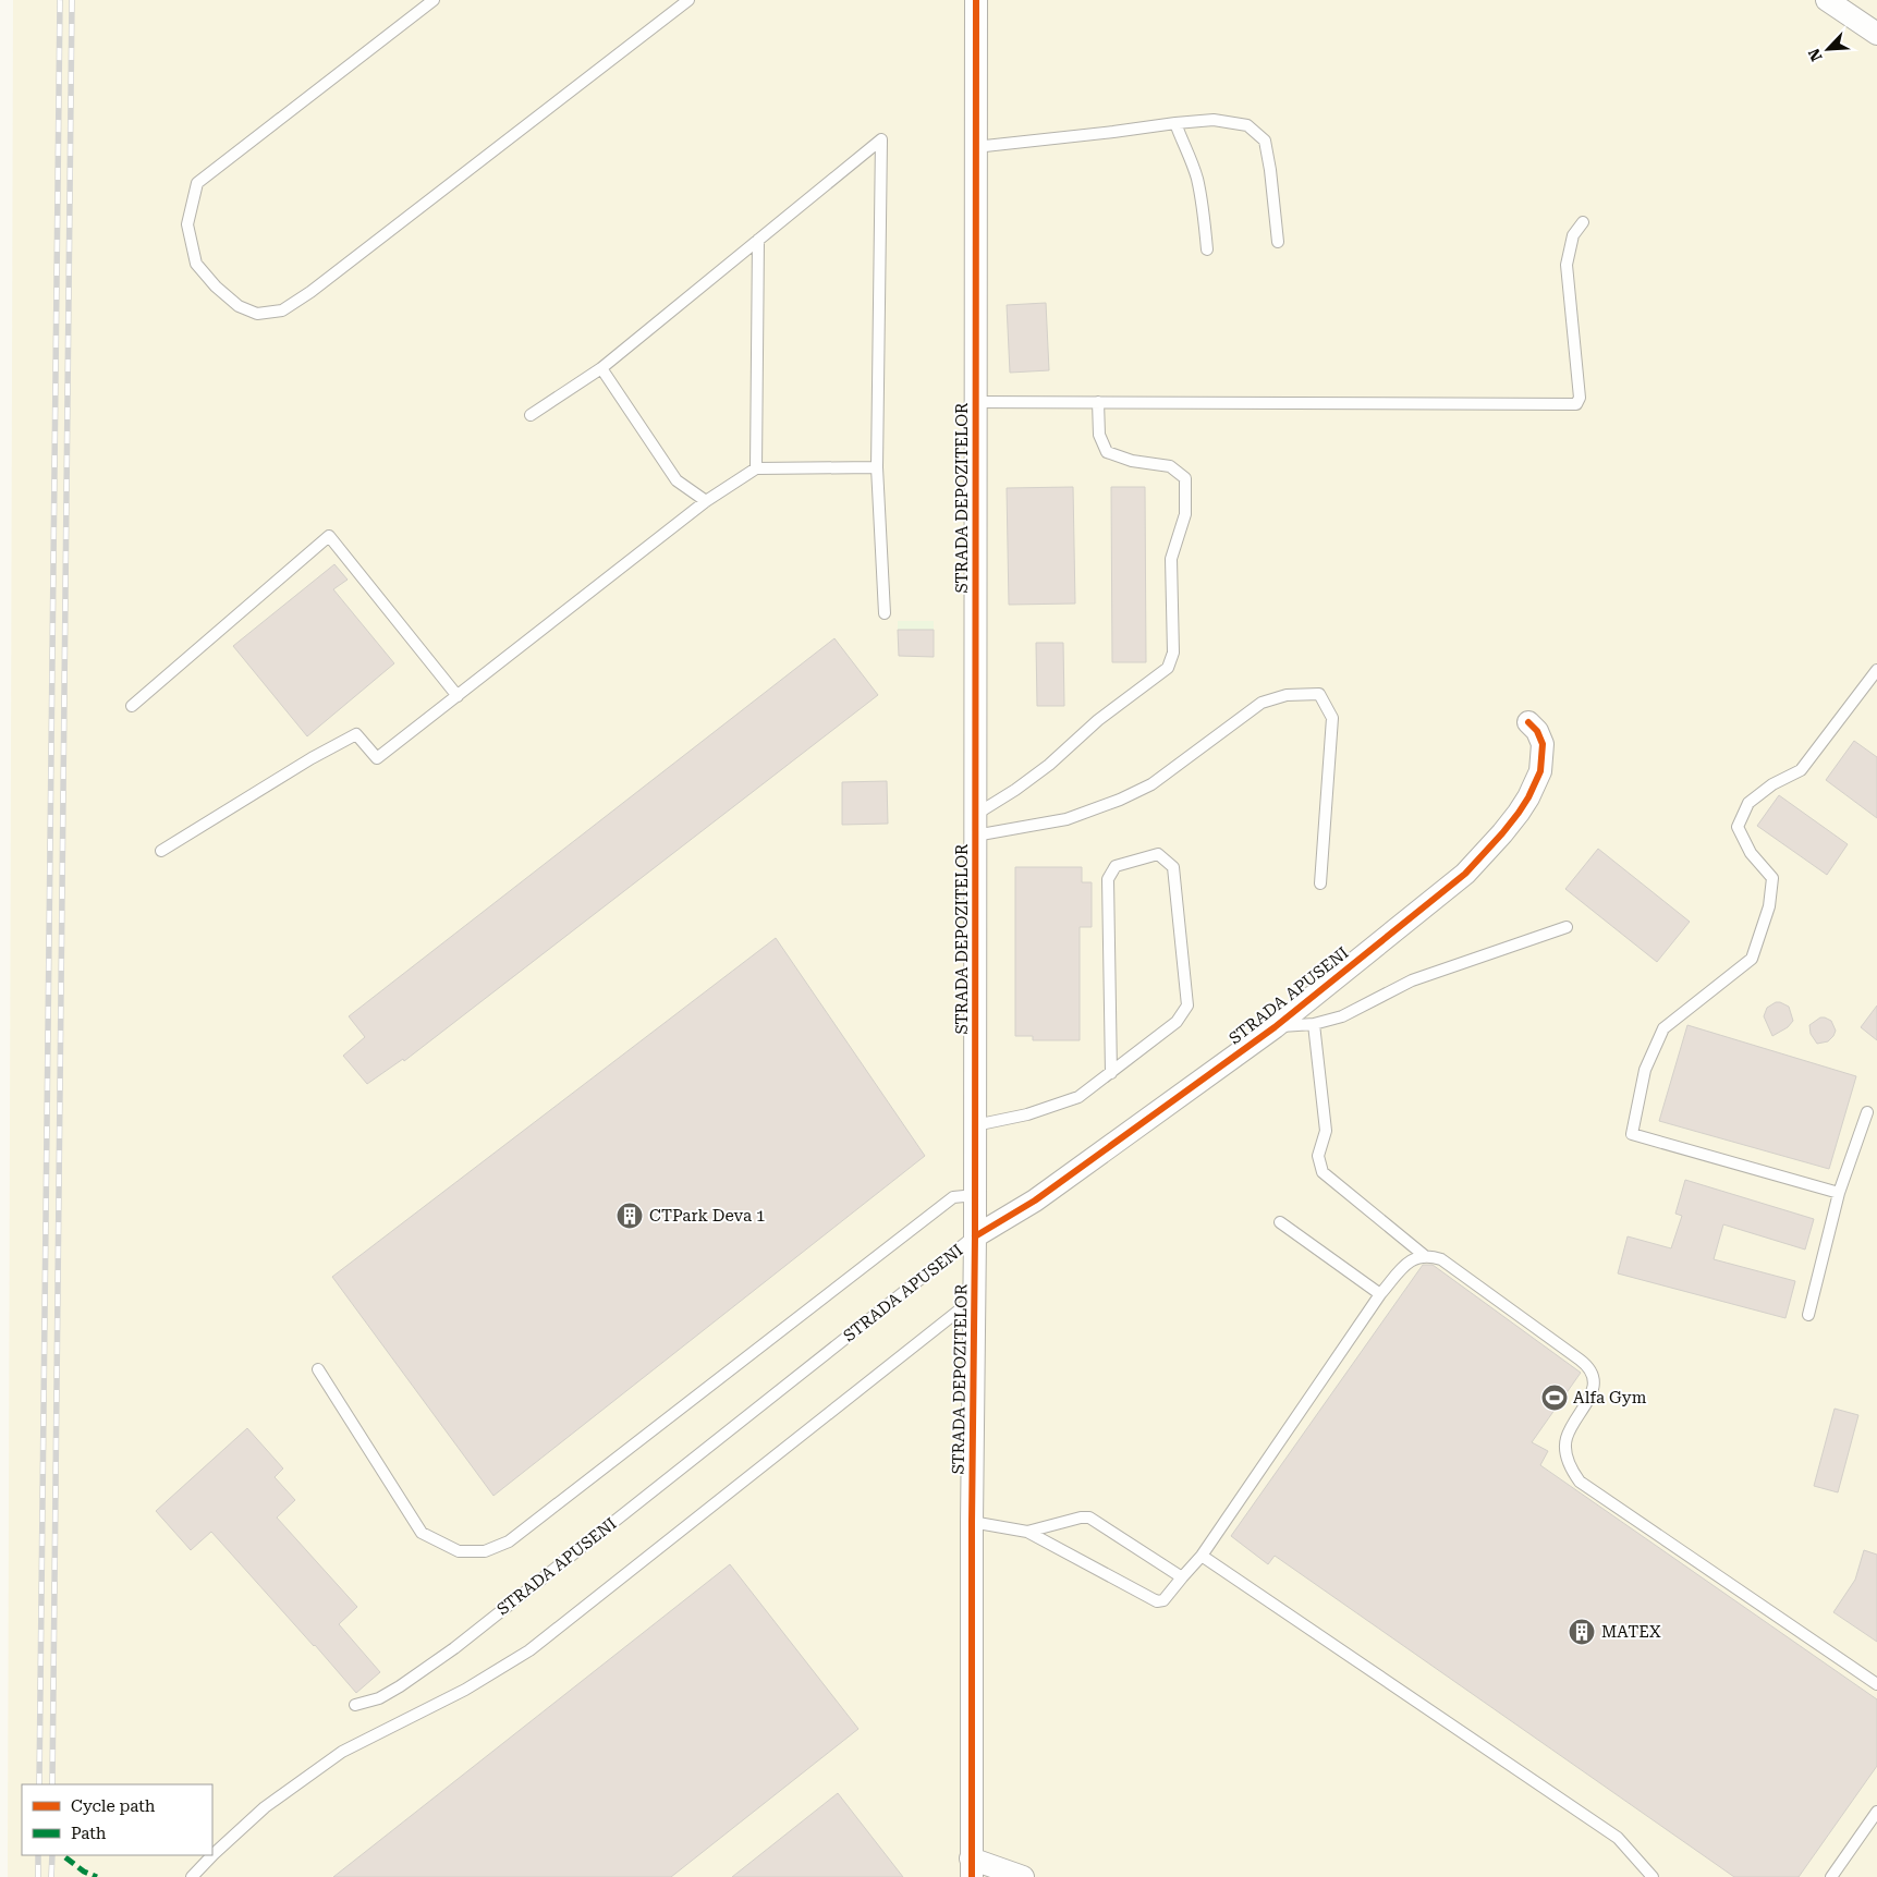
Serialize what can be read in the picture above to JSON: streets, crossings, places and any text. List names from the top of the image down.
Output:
{
  "streets": {
    "street": ["STRADA DEPOZITELOR", "STRADA APUSENI"]
  },
  "crossings": [
    ["STRADA DEPOZITELOR", "STRADA APUSENI"]
  ],
  "places": {
    "building": ["CTPark Deva 1", "MATEX"],
    "sports": ["Alfa Gym"]
  },
  "legend": ["Cycle path", "Path"],
  "north": "bottom left"
}
